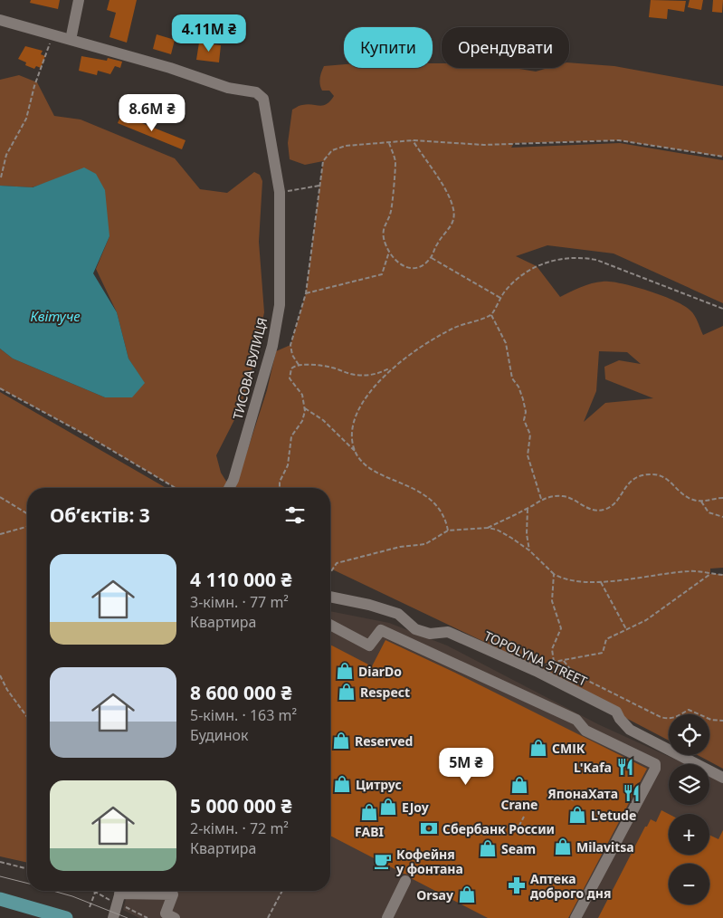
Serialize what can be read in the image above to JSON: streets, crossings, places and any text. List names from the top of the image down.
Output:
{
  "streets": {
    "street": ["ТИСОВА ВУЛИЦЯ", "TOPOLYNA STREET"]
  },
  "water": ["Квітуче"],
  "places": {
    "shop": [
      "DiarDo",
      "Respect",
      "Reserved",
      "СМІК",
      "Цитрус",
      "Crane",
      "EJoy",
      "FABI",
      "L'etude",
      "Milavitsa",
      "Seam",
      "Orsay"
    ],
    "restaurant": ["L'Kafa", "ЯпонаХата"],
    "bank": ["Сбербанк России"],
    "cafe": ["Кофейня у фонтана"],
    "pharmacy": ["Аптека доброго дня"]
  },
  "page": {
    "price": ["4.11M ₴", "8.6M ₴", "5M ₴"],
    "chip": ["Купити", "Орендувати"],
    "heading": "Об’єктів: 3",
    "list": [
      {
        "name": "4 110 000 ₴",
        "note": "3-кімн. · 77 m² · Квартира"
      },
      {
        "name": "8 600 000 ₴",
        "note": "5-кімн. · 163 m² · Будинок"
      },
      {
        "name": "5 000 000 ₴",
        "note": "2-кімн. · 72 m² · Квартира"
      }
    ],
    "map_buttons": ["+", "−"]
  }
}
